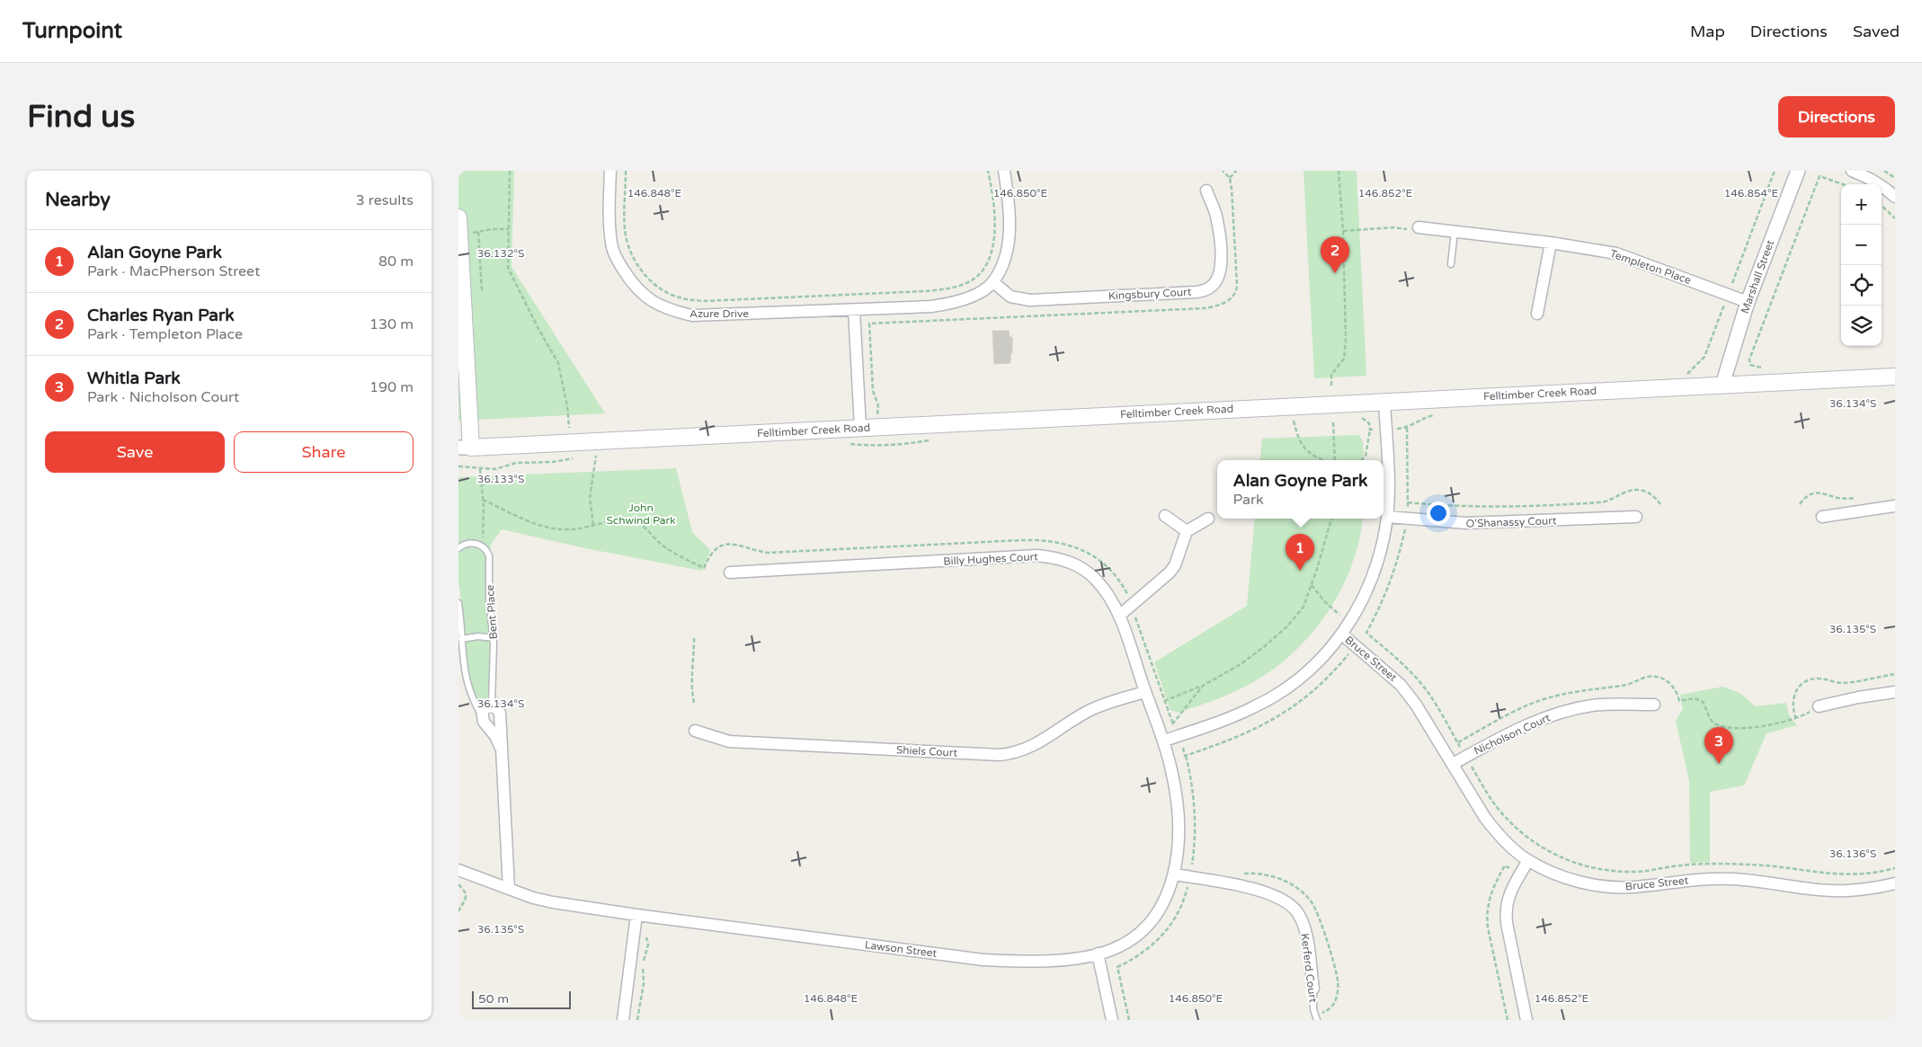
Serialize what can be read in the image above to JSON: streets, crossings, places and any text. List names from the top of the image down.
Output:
{
  "streets": {
    "main road": ["Felltimber Creek Road"],
    "street": [
      "Templeton Place",
      "Marshall Street",
      "Kingsbury Court",
      "Azure Drive",
      "O'Shanassy Court",
      "Billy Hughes Court",
      "Bent Place",
      "Bruce Street",
      "Nicholson Court",
      "Shiels Court",
      "Lawson Street",
      "Kerferd Court"
    ]
  },
  "crossings": [
    ["Templeton Place", "Marshall Street"],
    ["Marshall Street", "Felltimber Creek Road"],
    ["Kingsbury Court", "Azure Drive"],
    ["Billy Hughes Court", "Shiels Court"],
    ["Billy Hughes Court", "Lawson Street"],
    ["Bent Place", "Lawson Street"],
    ["Bruce Street", "Nicholson Court"],
    ["Lawson Street", "Kerferd Court"]
  ],
  "parks": ["John Schwind Park"],
  "scale_bar": "50 m",
  "page": {
    "header": "Turnpoint",
    "nav": ["Map", "Directions", "Saved"],
    "buttons": [
      "Directions",
      ["Save", "Share"]
    ],
    "title": "Find us",
    "heading": ["Nearby", "3 results"],
    "map_buttons": ["+", "−"],
    "list": [
      {
        "mark": "1",
        "name": "Alan Goyne Park",
        "note": "Park · MacPherson Street",
        "value": "80 m"
      },
      {
        "mark": "2",
        "name": "Charles Ryan Park",
        "note": "Park · Templeton Place",
        "value": "130 m"
      },
      {
        "mark": "3",
        "name": "Whitla Park",
        "note": "Park · Nicholson Court",
        "value": "190 m"
      }
    ],
    "pins": ["2", "1", "3"],
    "popup": ["Alan Goyne Park", "Park"],
    "scale": "50 m"
  },
  "coordinates": [
    "146.848°E",
    "146.850°E",
    "146.852°E",
    "146.854°E",
    "36.132°S",
    "36.134°S",
    "36.133°S",
    "36.135°S",
    "36.136°S"
  ]
}
